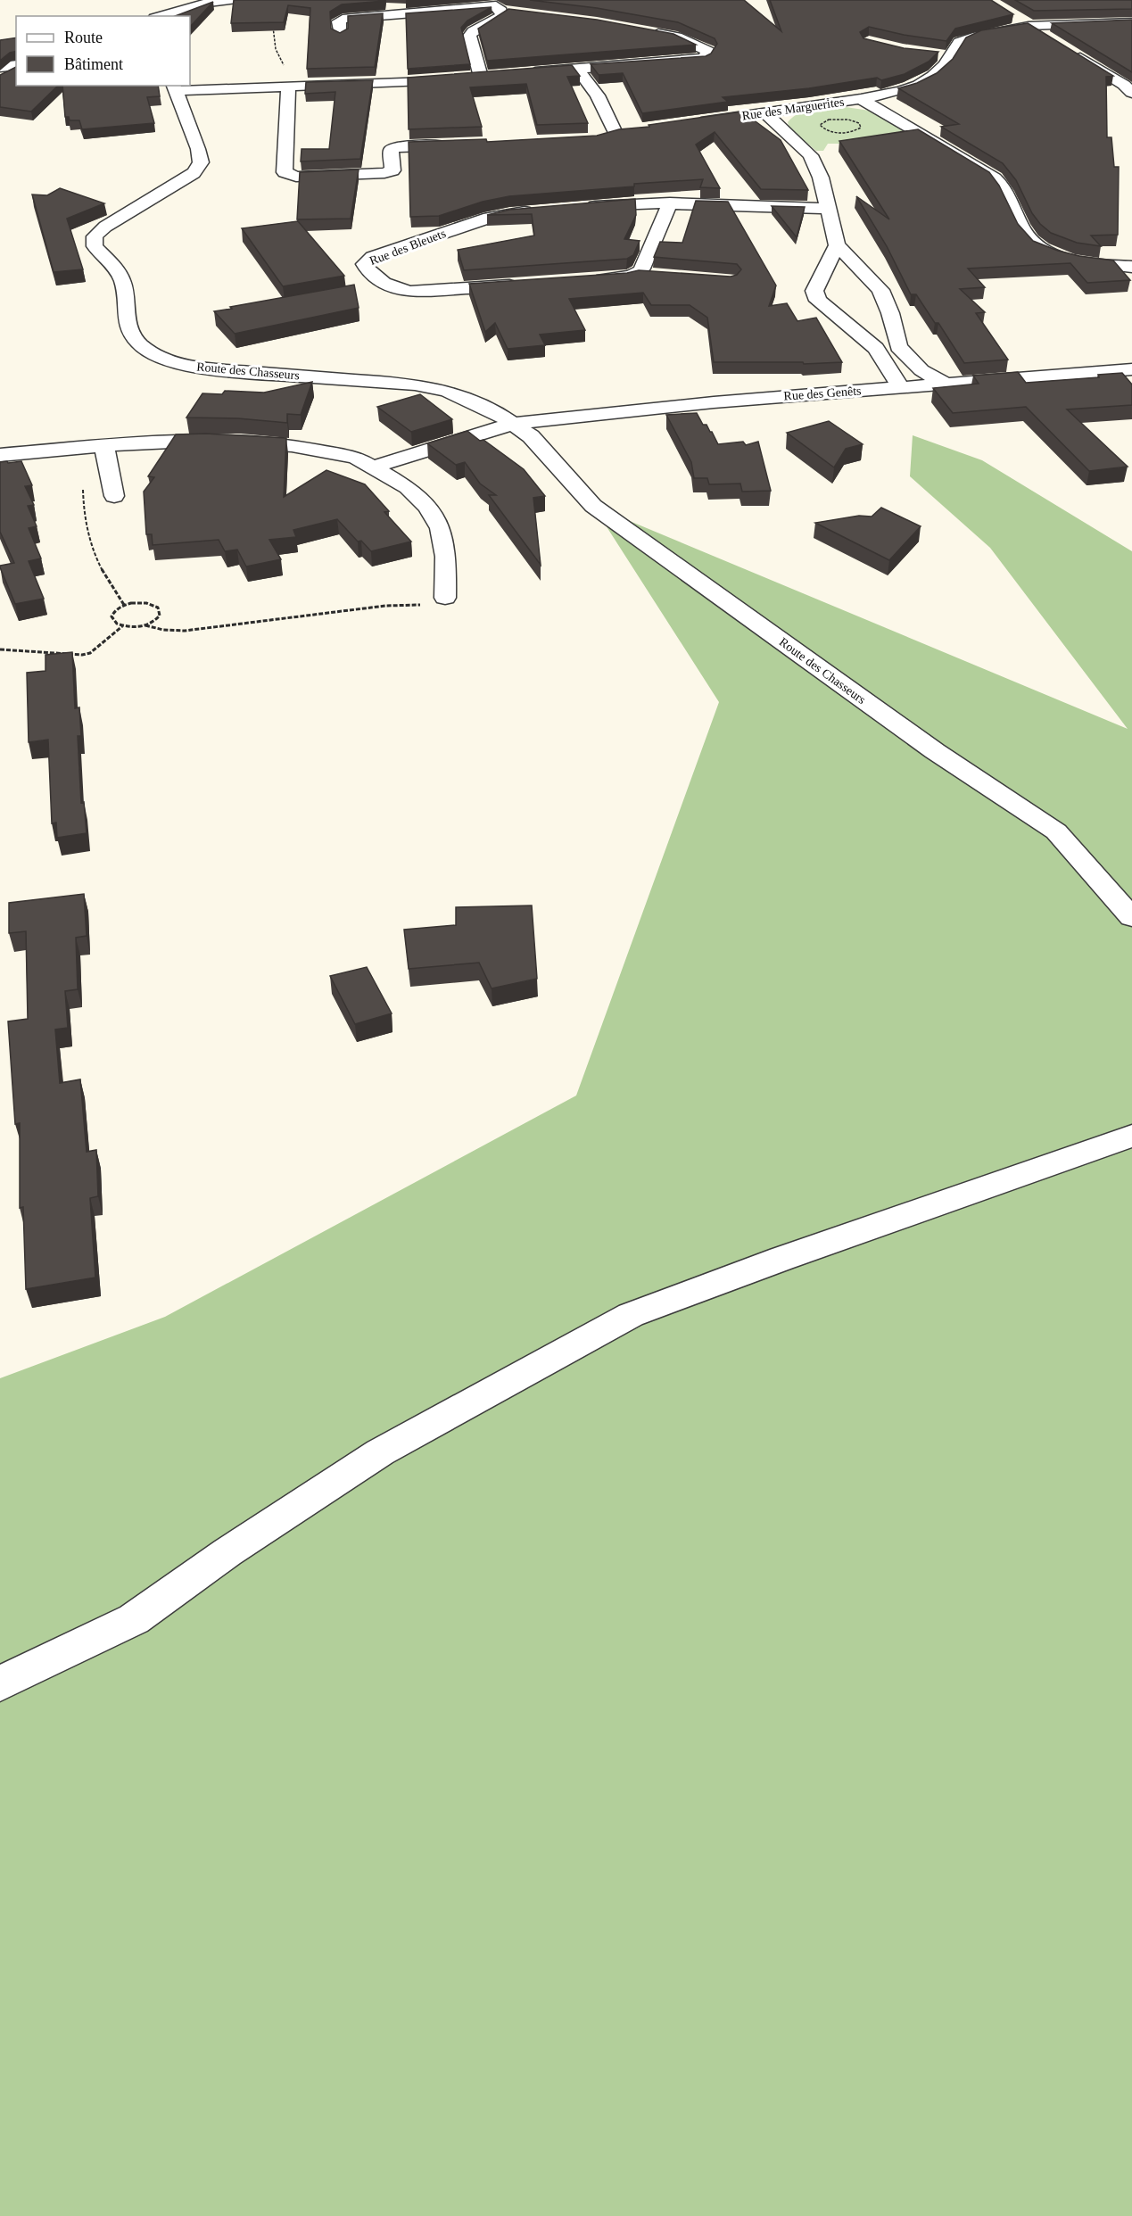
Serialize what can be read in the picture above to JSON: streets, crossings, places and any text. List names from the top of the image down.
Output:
{
  "streets": {
    "street": [
      "Rue des Marguerites",
      "Rue des Bleuets",
      "Route des Chasseurs",
      "Rue des Genêts"
    ]
  },
  "crossings": [
    ["Route des Chasseurs", "Rue des Genêts"]
  ],
  "legend": ["Route", "Bâtiment"]
}
